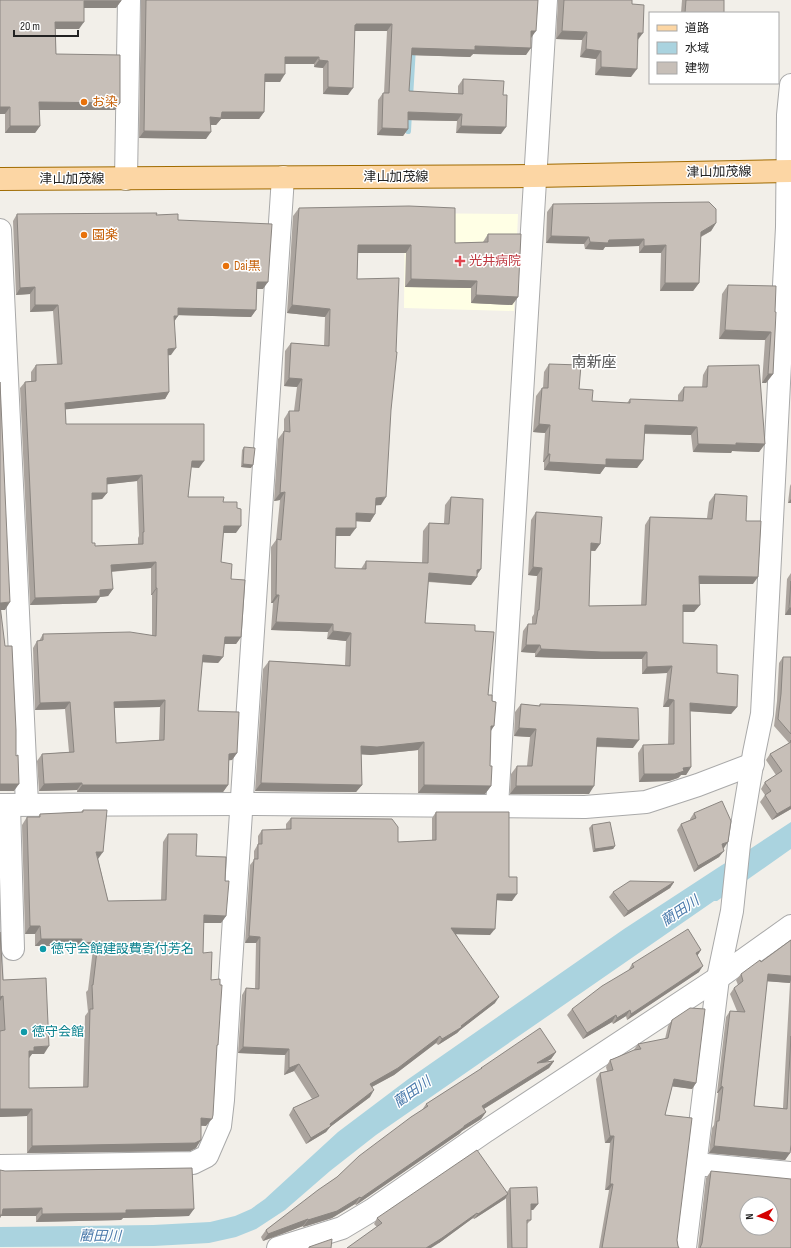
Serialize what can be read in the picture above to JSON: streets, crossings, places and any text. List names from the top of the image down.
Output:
{
  "streets": {
    "main road": ["津山加茂線"]
  },
  "districts": ["南新座"],
  "water": ["藺田川"],
  "places": {
    "other": [
      "お染",
      "園楽",
      "Dai黒",
      "徳守会館建設費寄付芳名",
      "徳守会館"
    ],
    "health": ["光井病院"]
  },
  "legend": ["道路", "水域", "建物"],
  "scale_bar": "20 m",
  "north": "left"
}
